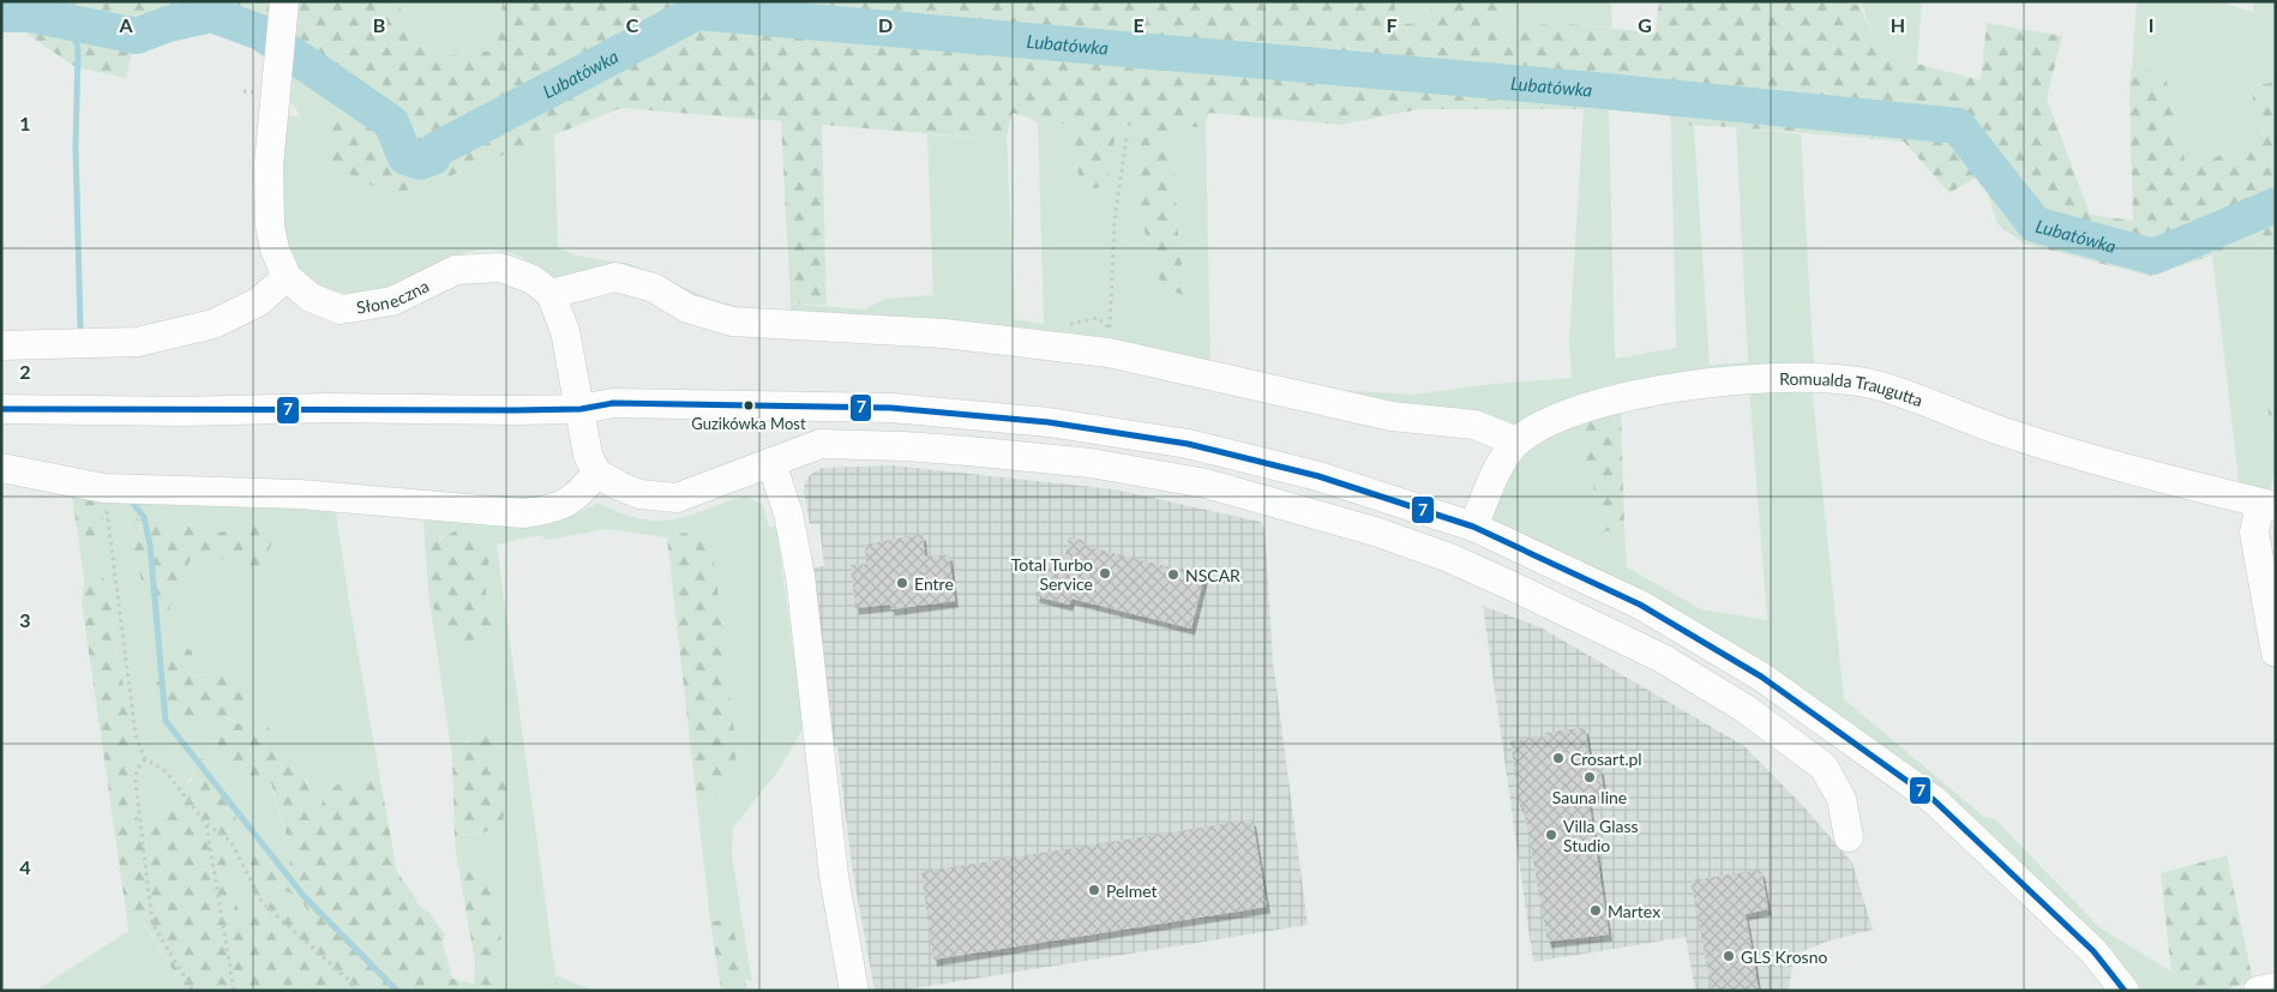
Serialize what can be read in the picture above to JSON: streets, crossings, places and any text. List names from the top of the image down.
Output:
{
  "streets": {
    "street": ["Słoneczna", "Romualda Traugutta"]
  },
  "water": ["Lubatówka"],
  "places": [
    "Guzikówka Most",
    "Total Turbo Service",
    "NSCAR",
    "Entre",
    "Crosart.pl",
    "Sauna line",
    "Villa Glass Studio",
    "Pelmet",
    "Martex",
    "GLS Krosno"
  ],
  "lines": ["transit line 7"],
  "grid": {
    "columns": [
      "A",
      "B",
      "C",
      "D",
      "E",
      "F",
      "G",
      "H",
      "I"
    ],
    "rows": [
      "1",
      "2",
      "3",
      "4"
    ]
  }
}
